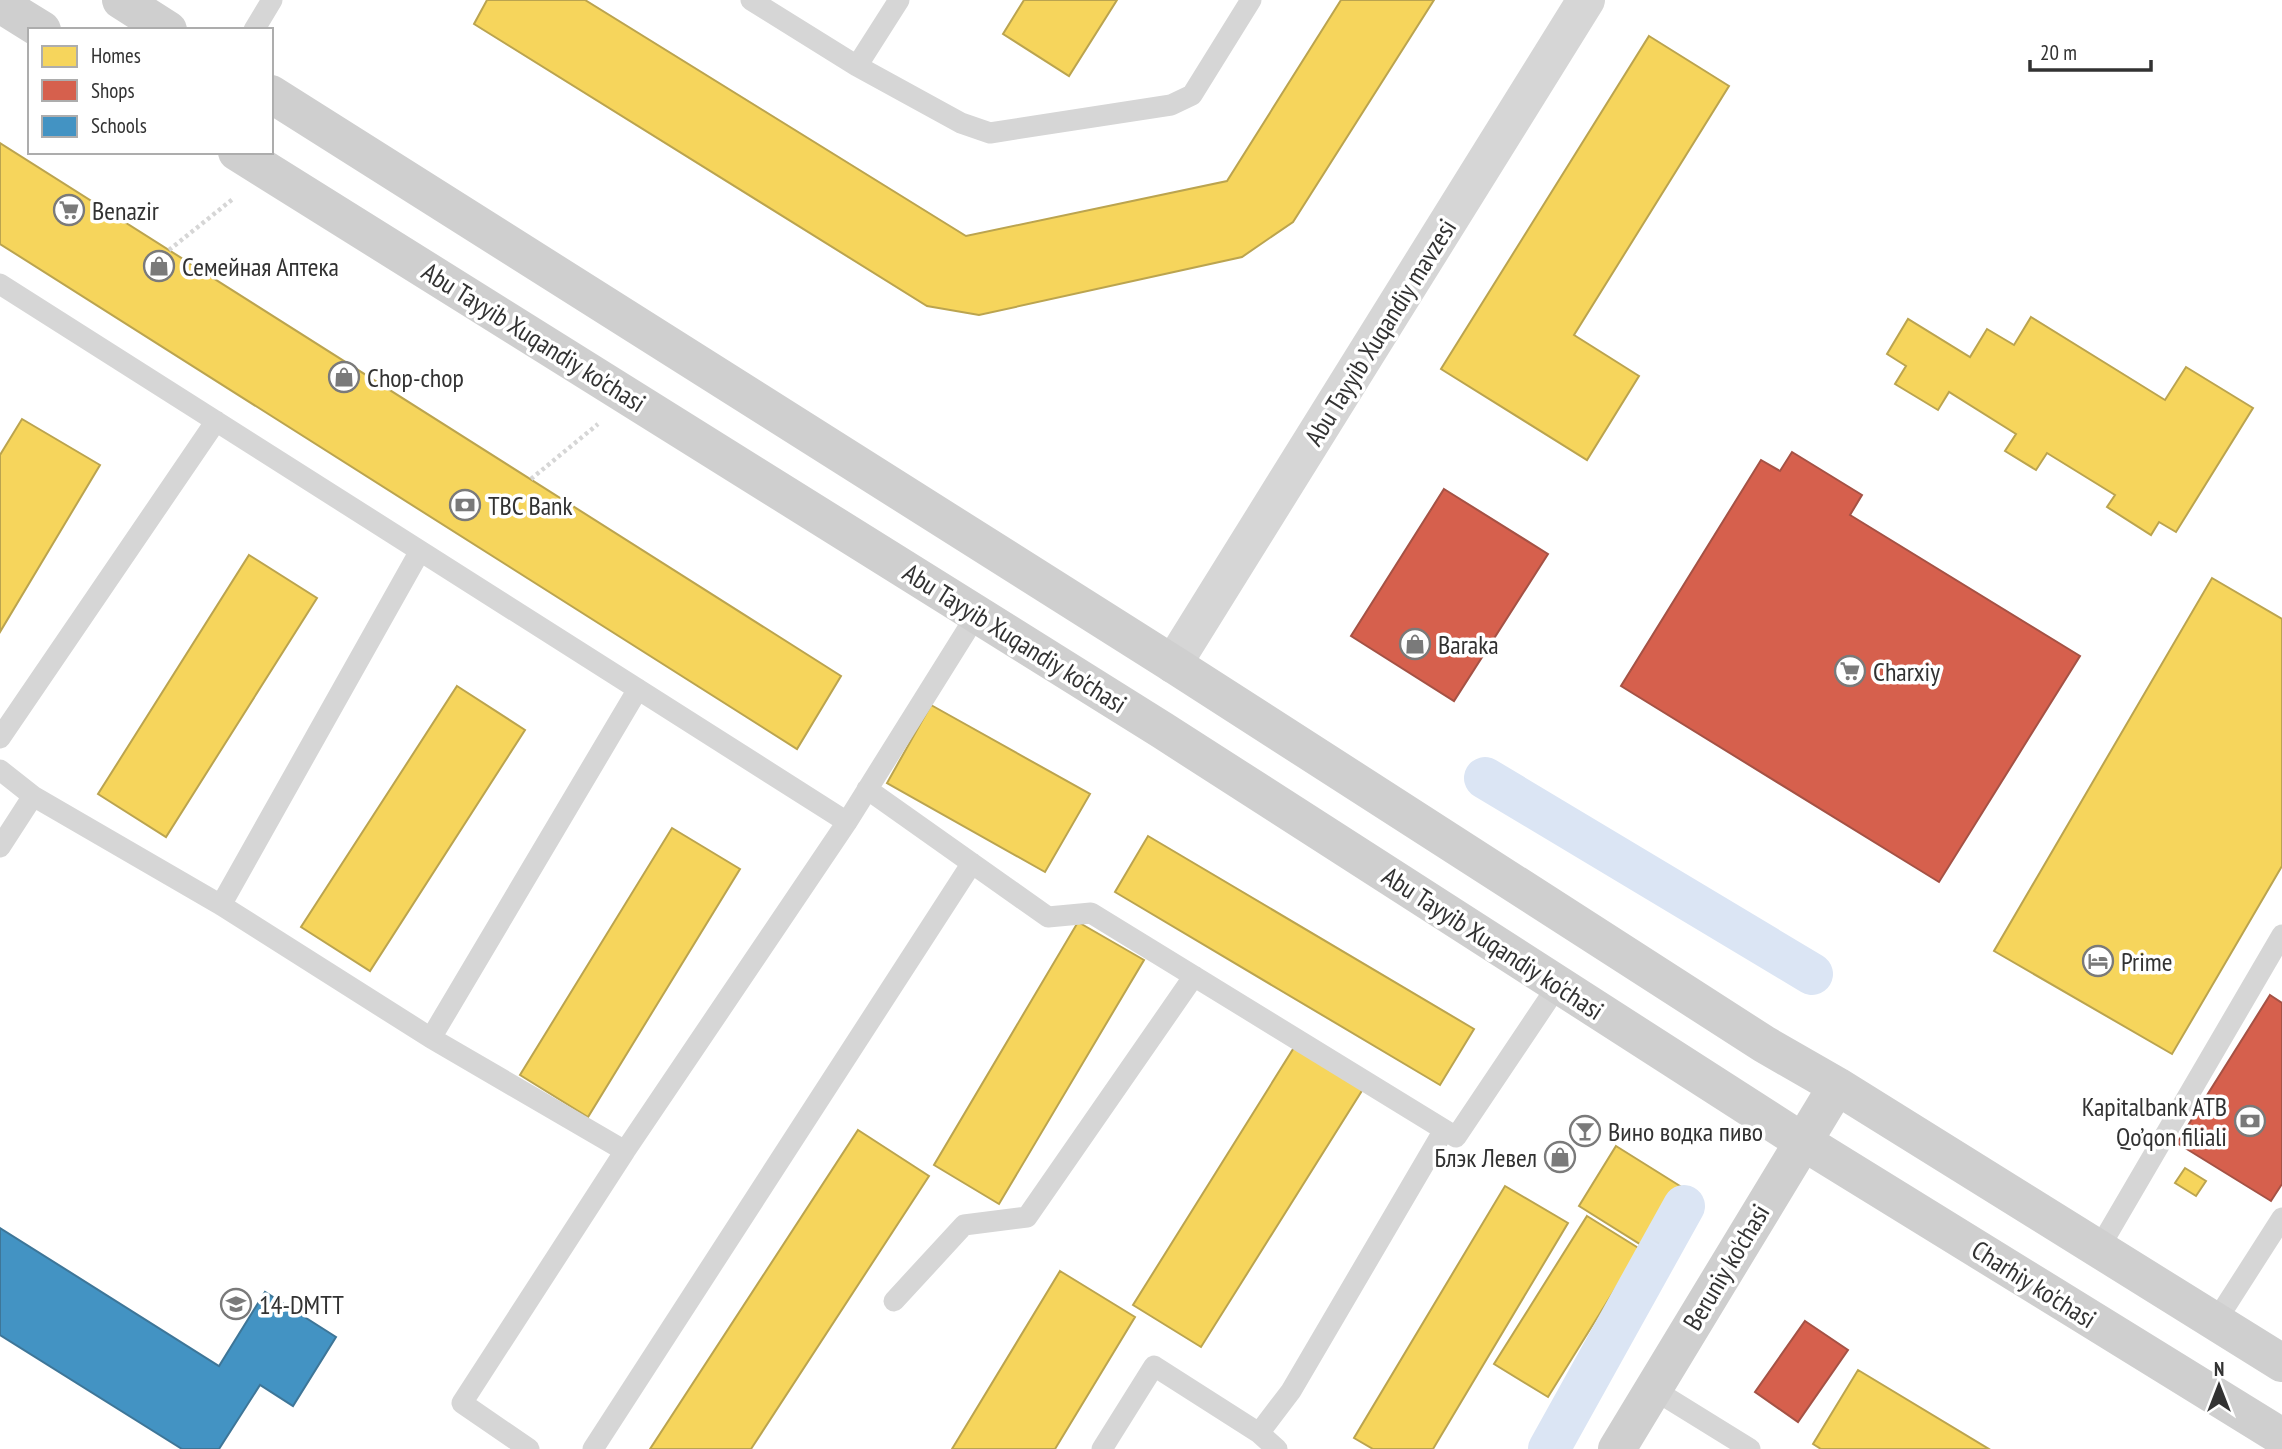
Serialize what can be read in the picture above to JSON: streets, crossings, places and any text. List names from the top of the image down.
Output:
{
  "streets": {
    "main road": ["Abu Tayyib Xuqandiy ko'chasi", "Beruniy ko'chasi", "Charhiy ko'chasi"],
    "street": ["Abu Tayyib Xuqandiy mavzesi"]
  },
  "crossings": [
    ["Abu Tayyib Xuqandiy ko'chasi", "Beruniy ko'chasi"],
    ["Abu Tayyib Xuqandiy ko'chasi", "Charhiy ko'chasi"],
    ["Beruniy ko'chasi", "Charhiy ko'chasi"]
  ],
  "places": {
    "supermarket": ["Benazir", "Charxiy"],
    "shop": [
      "Семейная Аптека",
      "Chop-chop",
      "Baraka",
      "Блэк Левел"
    ],
    "bank": ["TBC Bank", "Kapitalbank ATB Qo’qon filiali"],
    "hotel": ["Prime"],
    "bar": ["Вино водка пиво"],
    "school or university": ["14-DMTT"]
  },
  "legend": ["Homes", "Shops", "Schools"],
  "scale_bar": "20 m",
  "north": "top"
}
